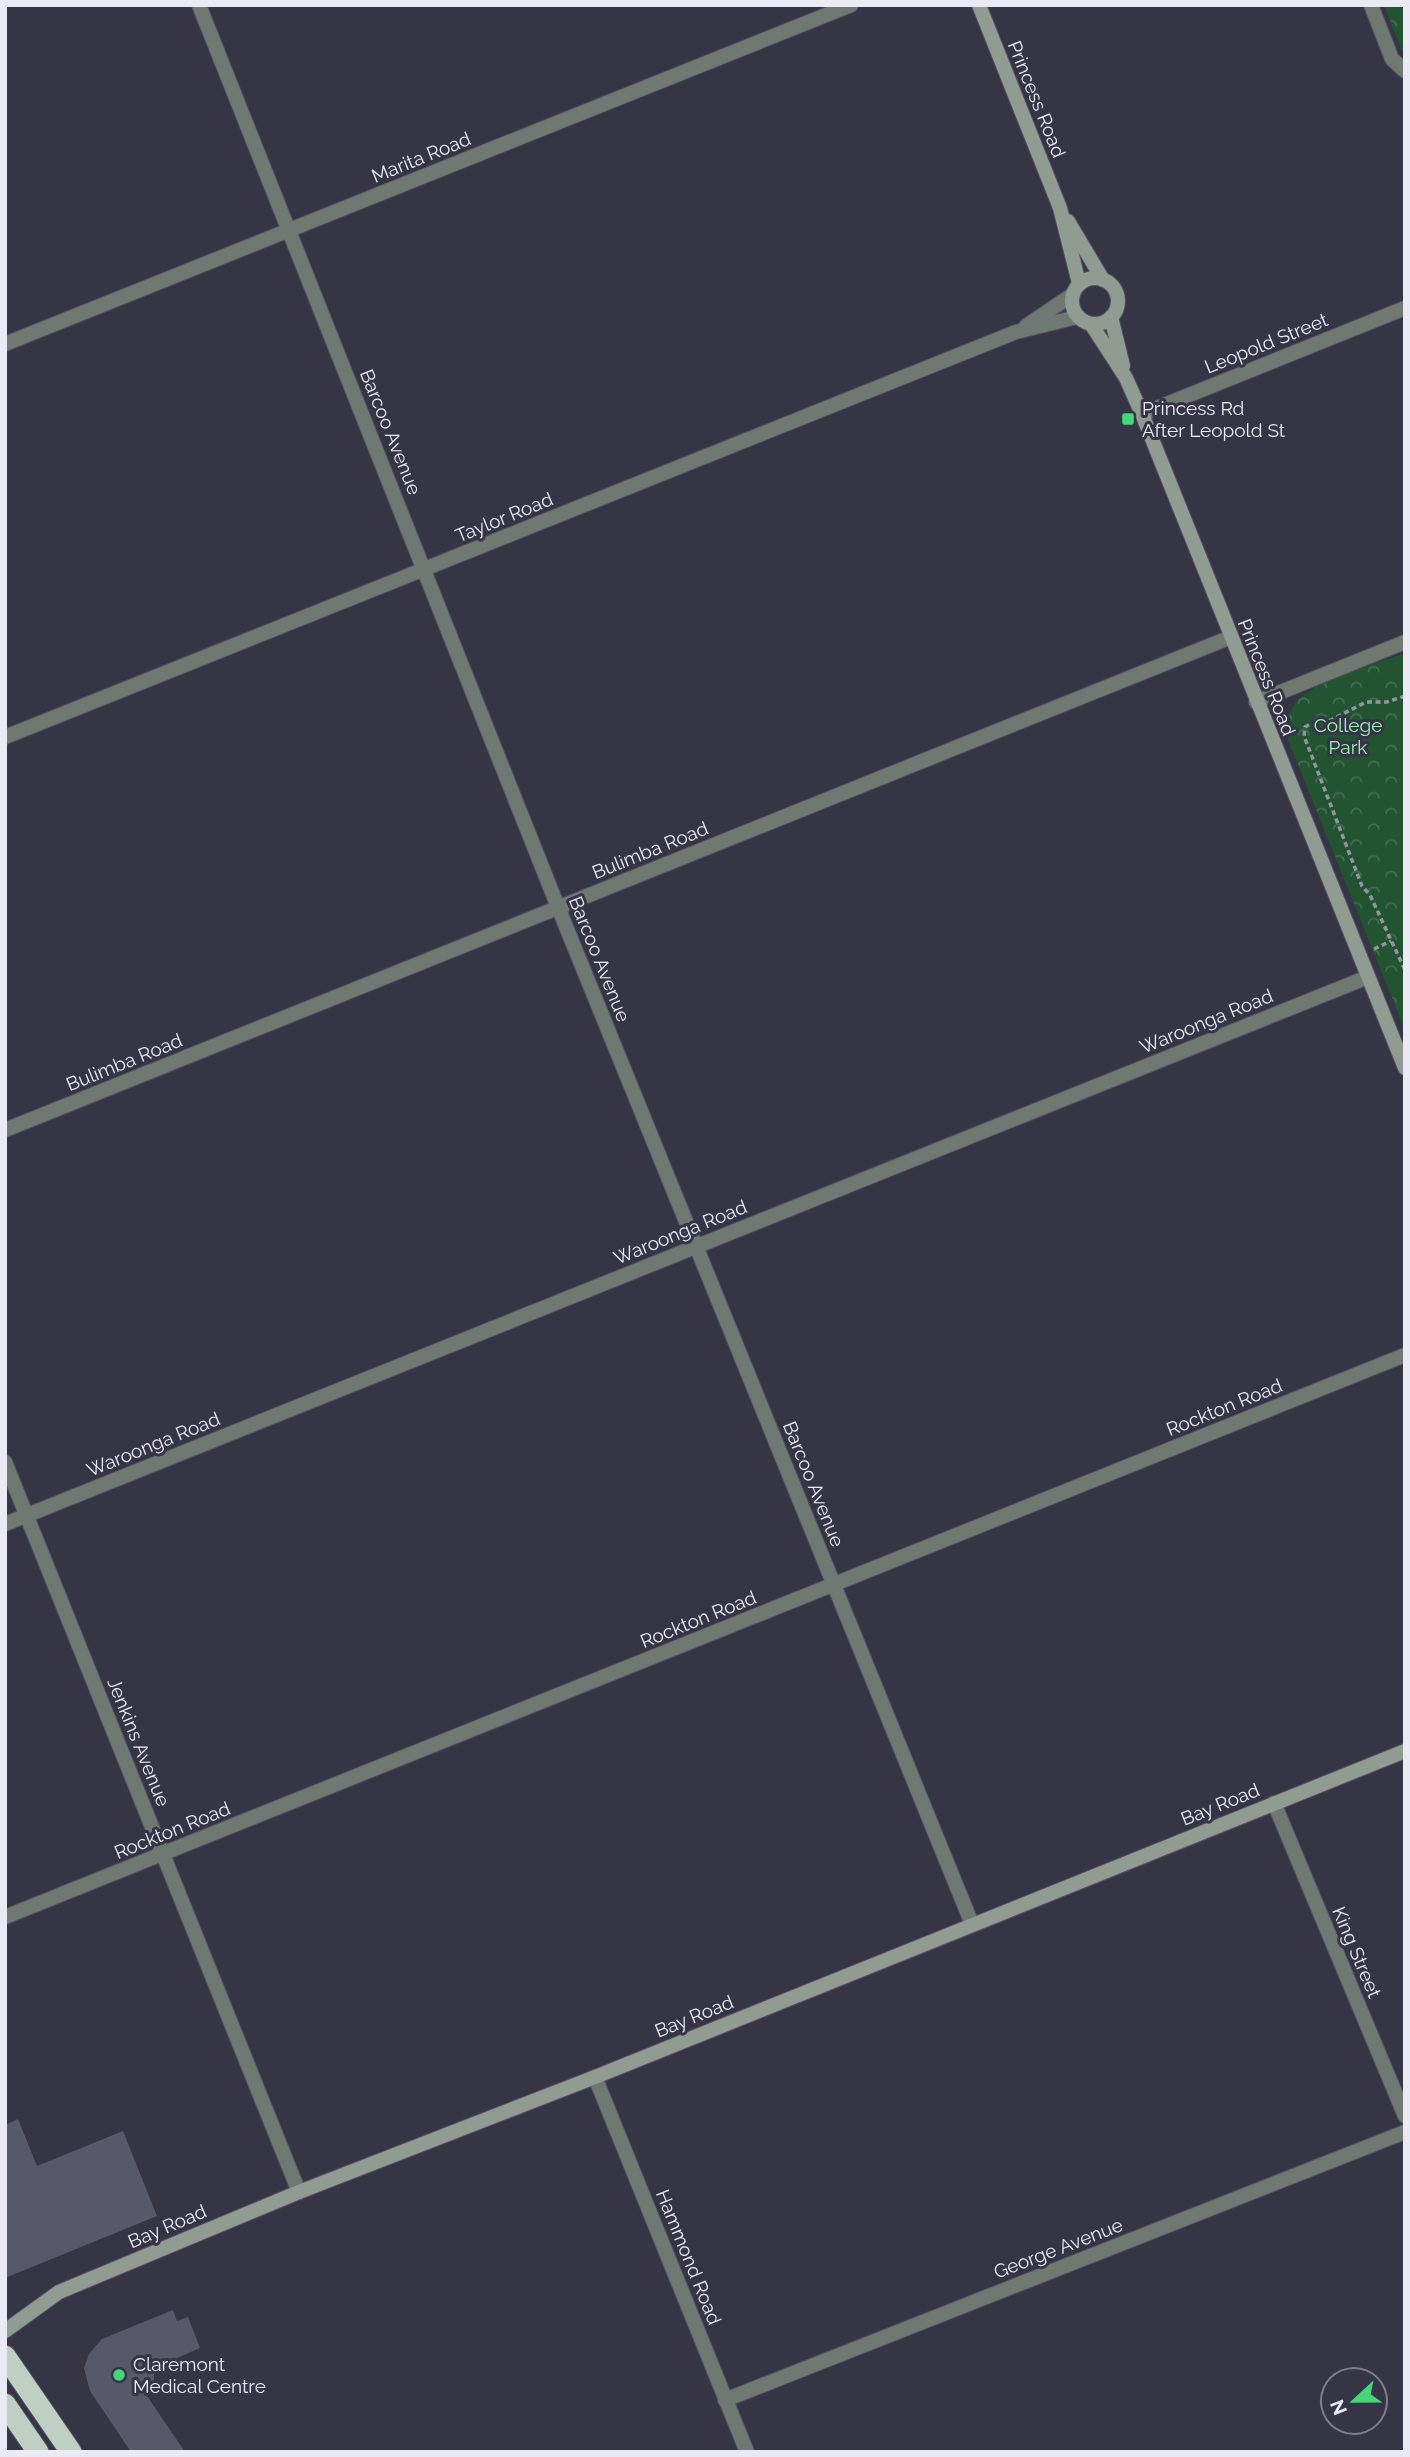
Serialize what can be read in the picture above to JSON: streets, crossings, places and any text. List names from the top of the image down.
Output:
{
  "streets": {
    "street": [
      "Princess Road",
      "Marita Road",
      "Leopold Street",
      "Barcoo Avenue",
      "Taylor Road",
      "Bulimba Road",
      "Waroonga Road",
      "Rockton Road",
      "Jenkins Avenue",
      "Bay Road",
      "King Street",
      "George Avenue",
      "Hammond Road"
    ]
  },
  "crossings": [
    ["Princess Road", "Leopold Street"],
    ["Princess Road", "Taylor Road"],
    ["Princess Road", "Bulimba Road"],
    ["Princess Road", "Waroonga Road"],
    ["Marita Road", "Barcoo Avenue"],
    ["Barcoo Avenue", "Taylor Road"],
    ["Barcoo Avenue", "Bulimba Road"],
    ["Barcoo Avenue", "Waroonga Road"],
    ["Barcoo Avenue", "Rockton Road"],
    ["Barcoo Avenue", "Bay Road"],
    ["Waroonga Road", "Jenkins Avenue"],
    ["Rockton Road", "Jenkins Avenue"],
    ["Jenkins Avenue", "Bay Road"],
    ["Bay Road", "King Street"],
    ["Bay Road", "Hammond Road"],
    ["George Avenue", "Hammond Road"]
  ],
  "parks": ["College Park"],
  "places": {
    "transit": ["Princess Rd After Leopold St"],
    "other": ["Claremont Medical Centre"]
  },
  "north": "left"
}
